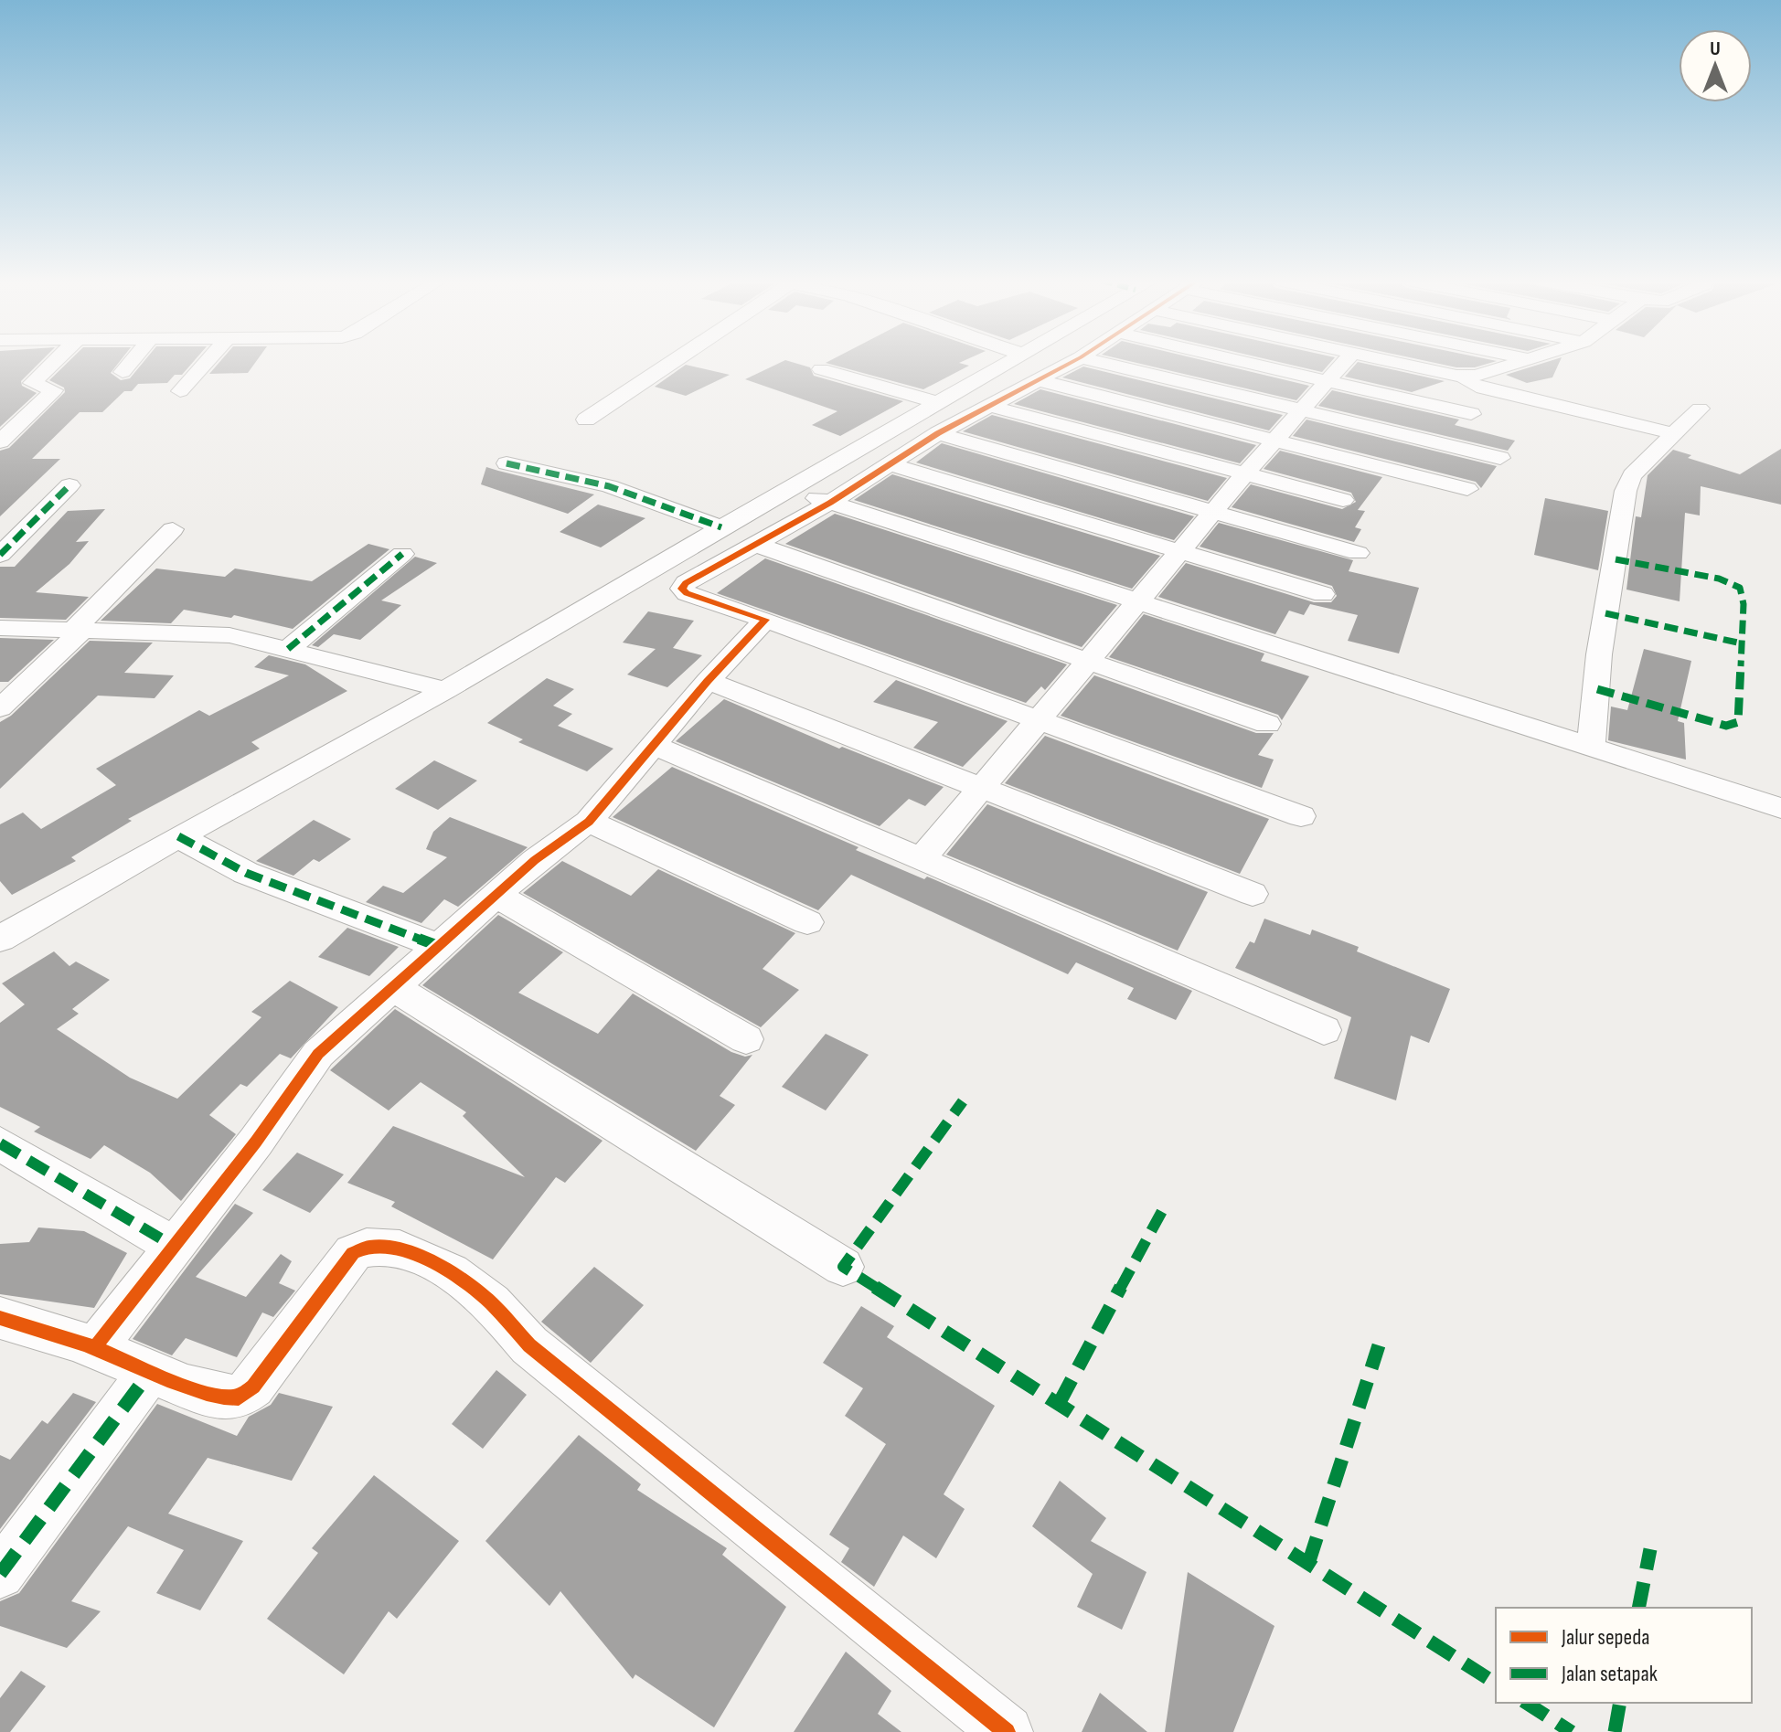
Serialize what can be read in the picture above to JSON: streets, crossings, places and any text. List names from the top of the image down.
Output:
{
  "legend": ["Jalur sepeda", "Jalan setapak"],
  "north": "top"
}
